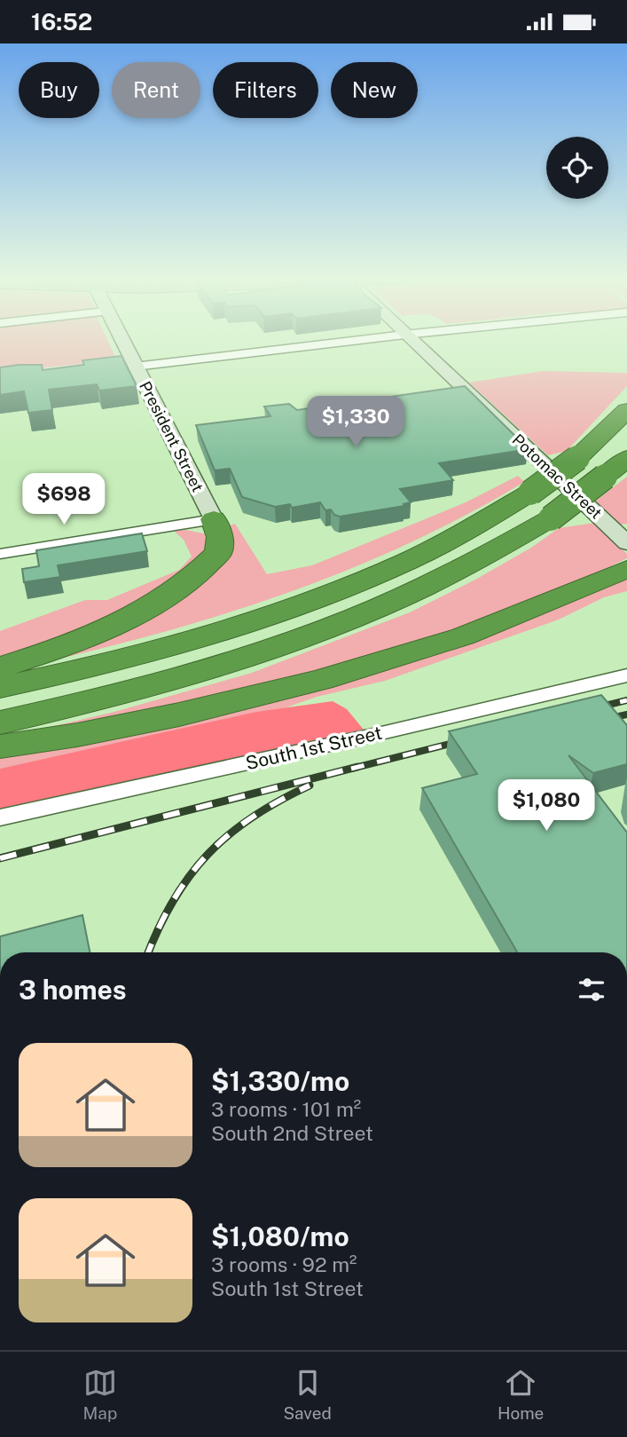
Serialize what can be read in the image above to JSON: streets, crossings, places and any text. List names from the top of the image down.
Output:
{
  "streets": {
    "street": ["President Street", "Potomac Street", "South 1st Street"]
  },
  "page": {
    "status": "16:52",
    "chip": [
      "Buy",
      "Rent",
      "Filters",
      "New"
    ],
    "price": ["$1,330", "$698", "$1,080"],
    "heading": "3 homes",
    "list": [
      {
        "name": "$1,330/mo",
        "note": "3 rooms · 101 m² · South 2nd Street"
      },
      {
        "name": "$1,080/mo",
        "note": "3 rooms · 92 m² · South 1st Street"
      }
    ],
    "tabs": ["Map", "Saved", "Home"]
  }
}
